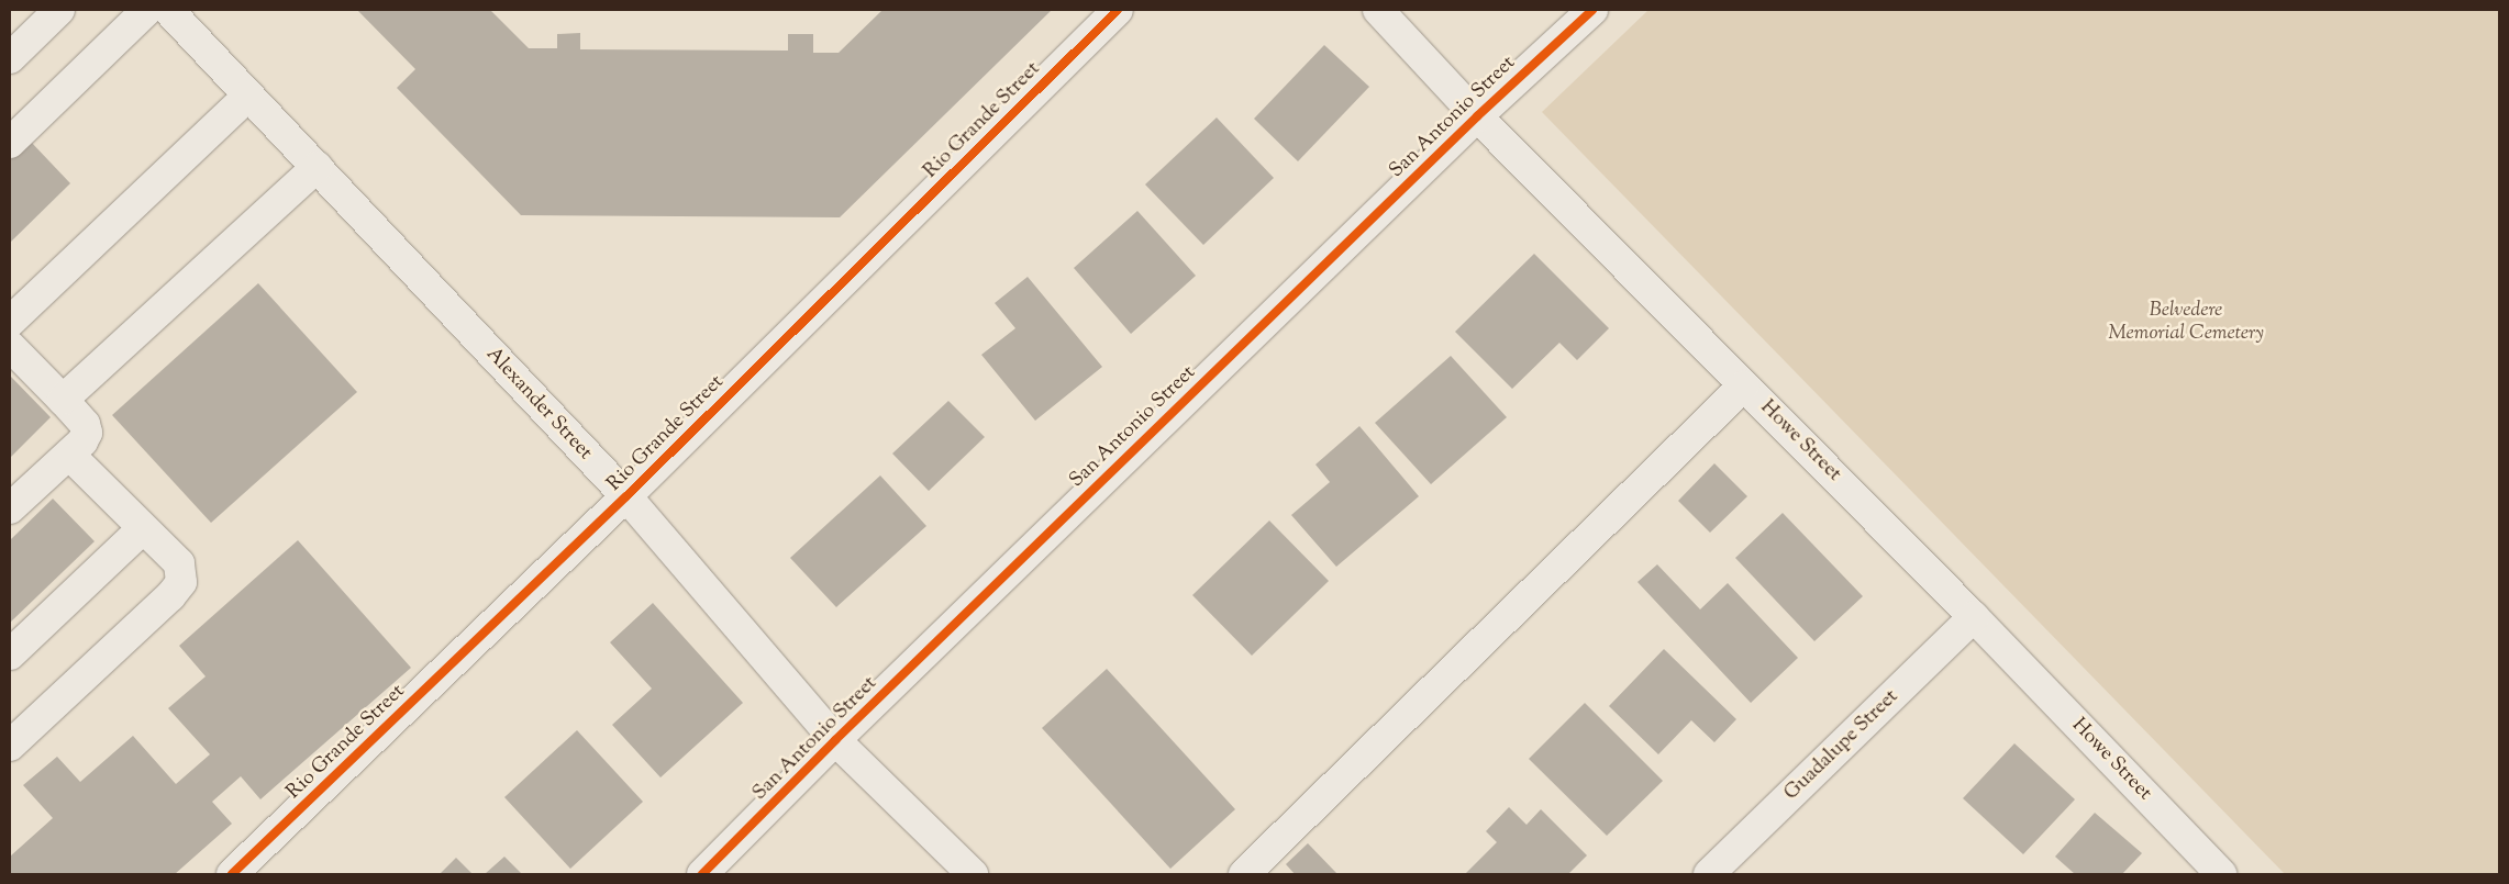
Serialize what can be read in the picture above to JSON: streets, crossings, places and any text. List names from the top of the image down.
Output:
{
  "streets": {
    "street": [
      "San Antonio Street",
      "Rio Grande Street",
      "Alexander Street",
      "Howe Street",
      "Guadalupe Street"
    ]
  },
  "crossings": [
    ["San Antonio Street", "Alexander Street"],
    ["San Antonio Street", "Howe Street"],
    ["Rio Grande Street", "Alexander Street"],
    ["Howe Street", "Guadalupe Street"]
  ],
  "parks": ["Belvedere Memorial Cemetery"]
}
